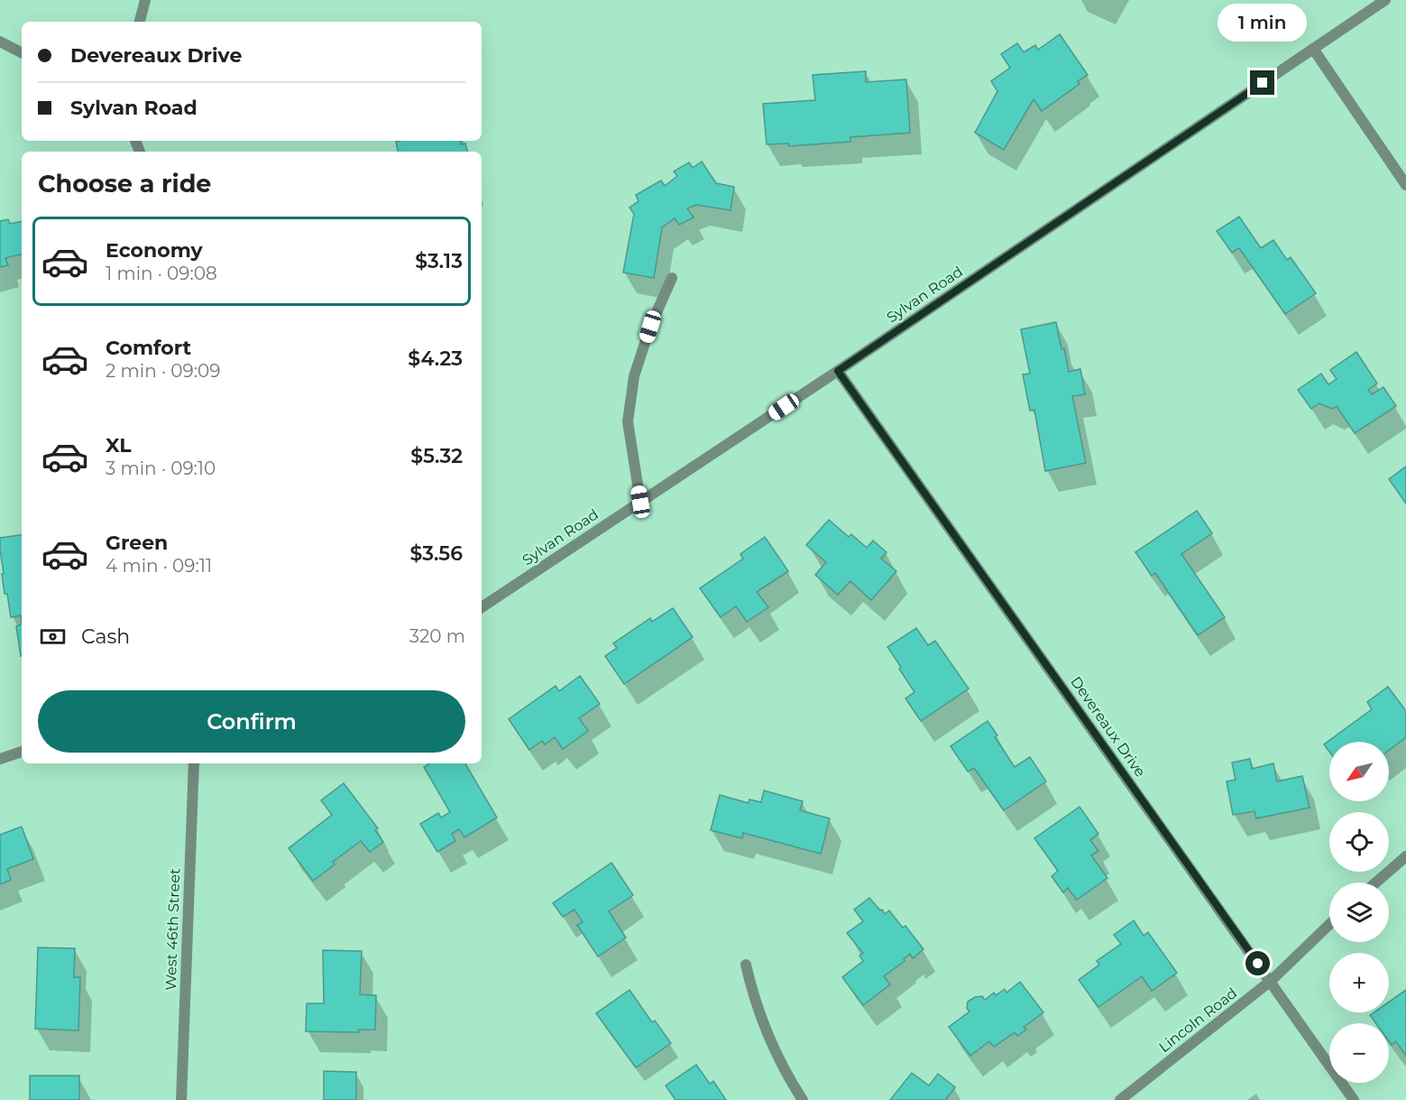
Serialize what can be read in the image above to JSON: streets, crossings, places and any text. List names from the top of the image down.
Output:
{
  "streets": {
    "street": [
      "Sylvan Road",
      "Devereaux Drive",
      "West 46th Street",
      "Lincoln Road"
    ]
  },
  "crossings": [
    ["Sylvan Road", "Devereaux Drive"],
    ["Devereaux Drive", "Lincoln Road"]
  ],
  "north": "bottom left",
  "page": {
    "bubble": "1 min",
    "banner": ["Devereaux Drive", "Sylvan Road"],
    "heading": "Choose a ride",
    "list": [
      {
        "name": "Economy",
        "note": "1 min · 09:08",
        "value": "$3.13"
      },
      {
        "name": "Comfort",
        "note": "2 min · 09:09",
        "value": "$4.23"
      },
      {
        "name": "XL",
        "note": "3 min · 09:10",
        "value": "$5.32"
      },
      {
        "name": "Green",
        "note": "4 min · 09:11",
        "value": "$3.56"
      }
    ],
    "pay": ["Cash", "320 m"],
    "buttons": "Confirm",
    "map_buttons": ["+", "−"]
  }
}
